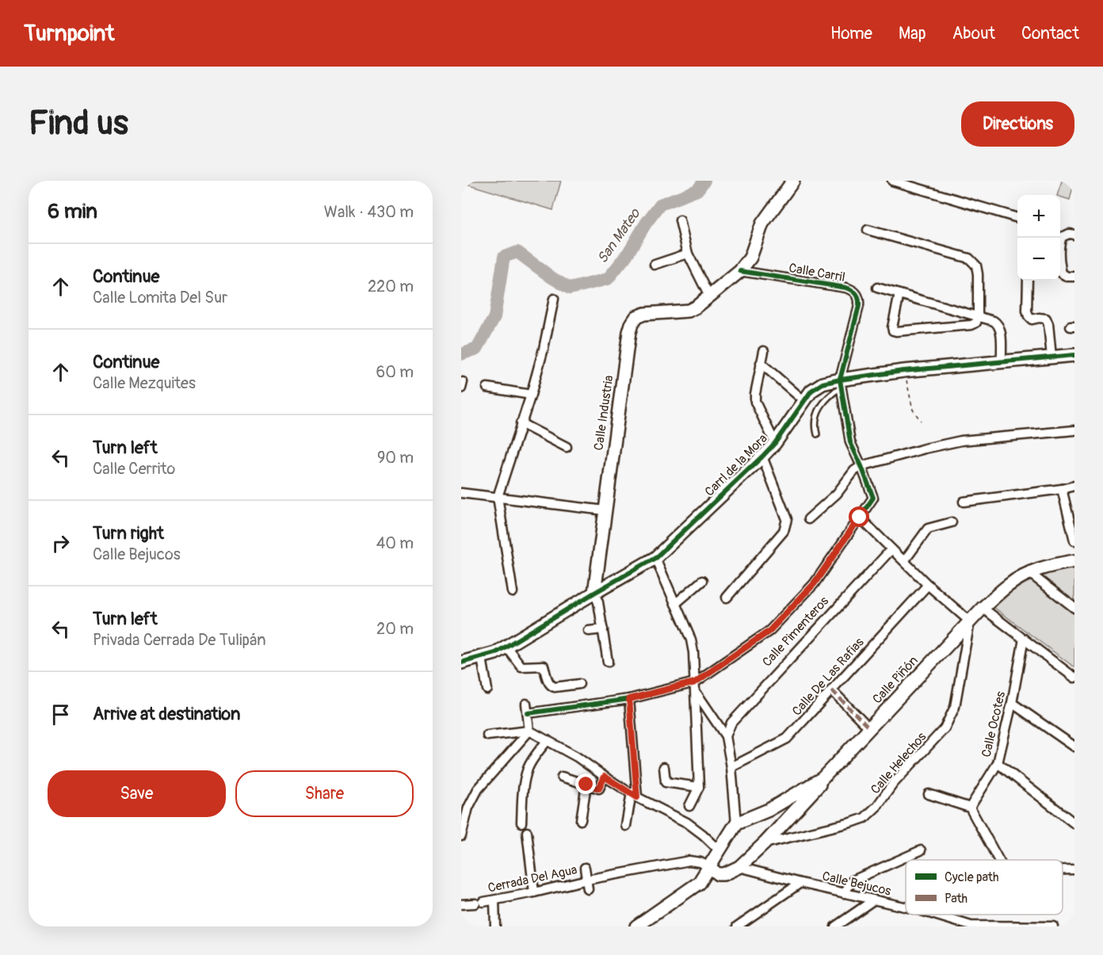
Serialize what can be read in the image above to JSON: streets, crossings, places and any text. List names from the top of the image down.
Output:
{
  "streets": {
    "street": [
      "Calle Carril",
      "Calle Industria",
      "Carrl de la Mora",
      "Calle Pimenteros",
      "Calle De Las Rafias",
      "Calle Piñón",
      "Calle Ocotes",
      "Calle Helechos",
      "Cerrada Del Agua",
      "Calle Bejucos"
    ]
  },
  "crossings": [
    ["Calle Carril", "Calle Industria"],
    ["Calle Carril", "Carrl de la Mora"],
    ["Calle Industria", "Carrl de la Mora"],
    ["Calle Piñón", "Calle Helechos"]
  ],
  "water": ["San Mateo"],
  "legend": ["Cycle path", "Path"],
  "page": {
    "header": "Turnpoint",
    "nav": [
      "Home",
      "Map",
      "About",
      "Contact"
    ],
    "buttons": [
      "Directions",
      ["Save", "Share"]
    ],
    "title": "Find us",
    "heading": ["6 min", "Walk · 430 m"],
    "map_buttons": ["+", "−"],
    "list": [
      ["Continue", "Calle Lomita Del Sur", "220 m"],
      ["Continue", "Calle Mezquites", "60 m"],
      ["Turn left", "Calle Cerrito", "90 m"],
      ["Turn right", "Calle Bejucos", "40 m"],
      ["Turn left", "Privada Cerrada De Tulipán", "20 m"],
      "Arrive at destination"
    ]
  }
}
